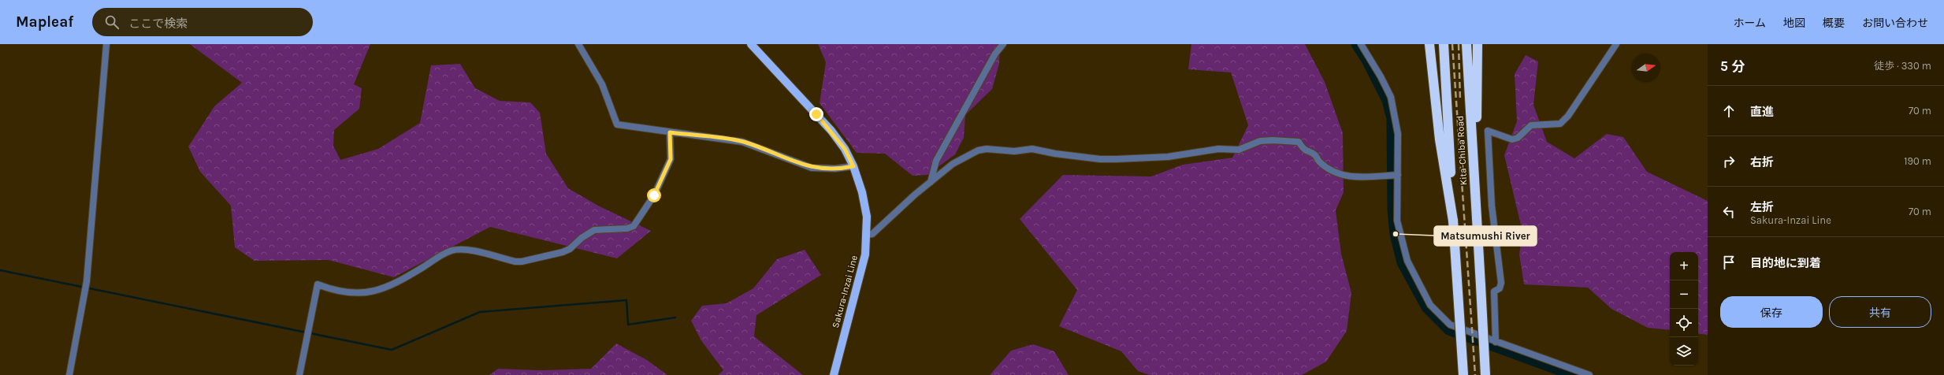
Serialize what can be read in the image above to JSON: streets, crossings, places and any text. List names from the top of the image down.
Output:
{
  "streets": {
    "highway": ["Kita-Chiba Road"],
    "main road": ["Sakura-Inzai Line"]
  },
  "places": ["Matsumushi River"],
  "north": "right",
  "page": {
    "header": "Mapleaf",
    "search": "ここで検索",
    "nav": [
      "ホーム",
      "地図",
      "概要",
      "お問い合わせ"
    ],
    "heading": ["5 分", "徒歩 · 330 m"],
    "list": [
      ["直進", "70 m"],
      ["右折", "190 m"],
      ["左折", "Sakura-Inzai Line", "70 m"],
      "目的地に到着"
    ],
    "map_buttons": ["+", "−"],
    "buttons": ["保存", "共有"]
  }
}
